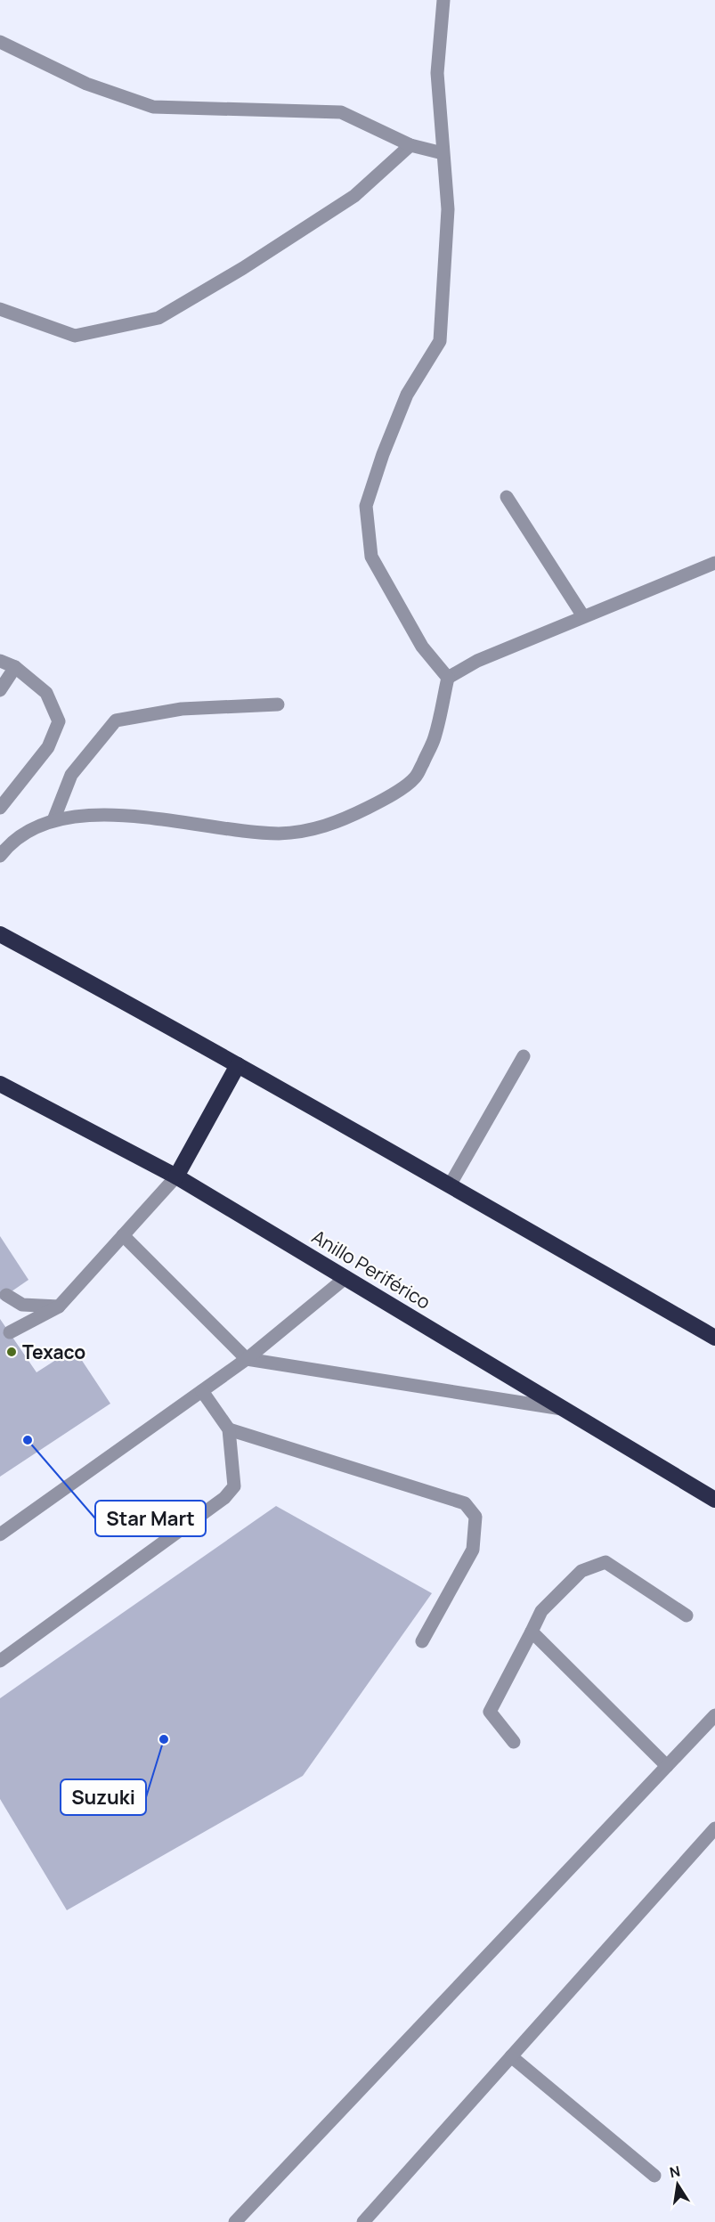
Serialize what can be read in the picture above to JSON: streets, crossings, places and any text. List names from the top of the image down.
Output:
{
  "streets": {
    "highway": ["Anillo Periférico"]
  },
  "places": ["Texaco", "Star Mart", "Suzuki"],
  "north": "top"
}
